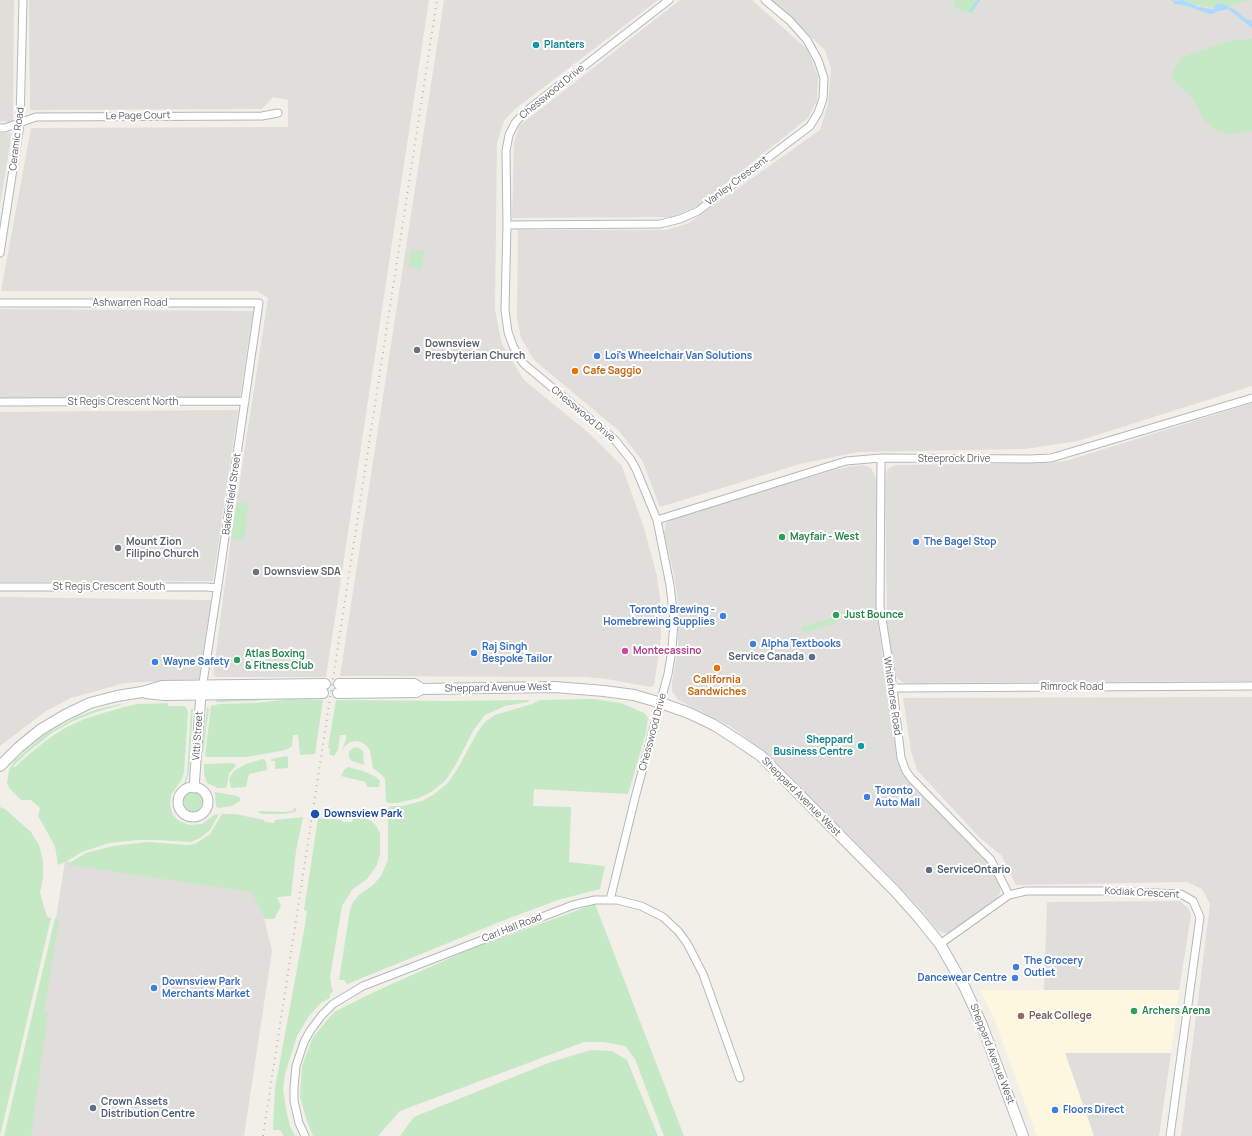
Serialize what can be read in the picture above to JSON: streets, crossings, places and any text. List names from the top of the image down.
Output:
{
  "streets": {
    "main road": ["Sheppard Avenue West"],
    "street": [
      "Chesswood Drive",
      "Le Page Court",
      "Ceramic Road",
      "Vanley Crescent",
      "Ashwarren Road",
      "St Regis Crescent North",
      "Steeprock Drive",
      "Bakersfield Street",
      "St Regis Crescent South",
      "Rimrock Road",
      "Whitehorse Road",
      "Vitti Street",
      "Kodiak Crescent",
      "Carl Hall Road"
    ]
  },
  "crossings": [
    ["Chesswood Drive", "Vanley Crescent"],
    ["Chesswood Drive", "Steeprock Drive"],
    ["Chesswood Drive", "Sheppard Avenue West"],
    ["Chesswood Drive", "Carl Hall Road"],
    ["Le Page Court", "Ceramic Road"],
    ["Ashwarren Road", "Bakersfield Street"],
    ["St Regis Crescent North", "Bakersfield Street"],
    ["Steeprock Drive", "Whitehorse Road"],
    ["Bakersfield Street", "St Regis Crescent South"],
    ["Bakersfield Street", "Vitti Street"],
    ["Rimrock Road", "Whitehorse Road"],
    ["Sheppard Avenue West", "Kodiak Crescent"],
    ["Whitehorse Road", "Kodiak Crescent"]
  ],
  "places": [
    "Planters",
    "Downsview Presbyterian Church",
    "Loi's Wheelchair Van Solutions",
    "Cafe Saggio",
    "Mayfair - West",
    "The Bagel Stop",
    "Mount Zion Filipino Church",
    "Downsview SDA",
    "Just Bounce",
    "Toronto Brewing - Homebrewing Supplies",
    "Alpha Textbooks",
    "Montecassino",
    "Raj Singh Bespoke Tailor",
    "Service Canada",
    "Atlas Boxing & Fitness Club",
    "Wayne Safety",
    "California Sandwiches",
    "Sheppard Business Centre",
    "Toronto Auto Mall",
    "Downsview Park",
    "ServiceOntario",
    "The Grocery Outlet",
    "Dancewear Centre",
    "Downsview Park Merchants Market",
    "Archers Arena",
    "Peak College",
    "Crown Assets Distribution Centre",
    "Floors Direct"
  ]
}
